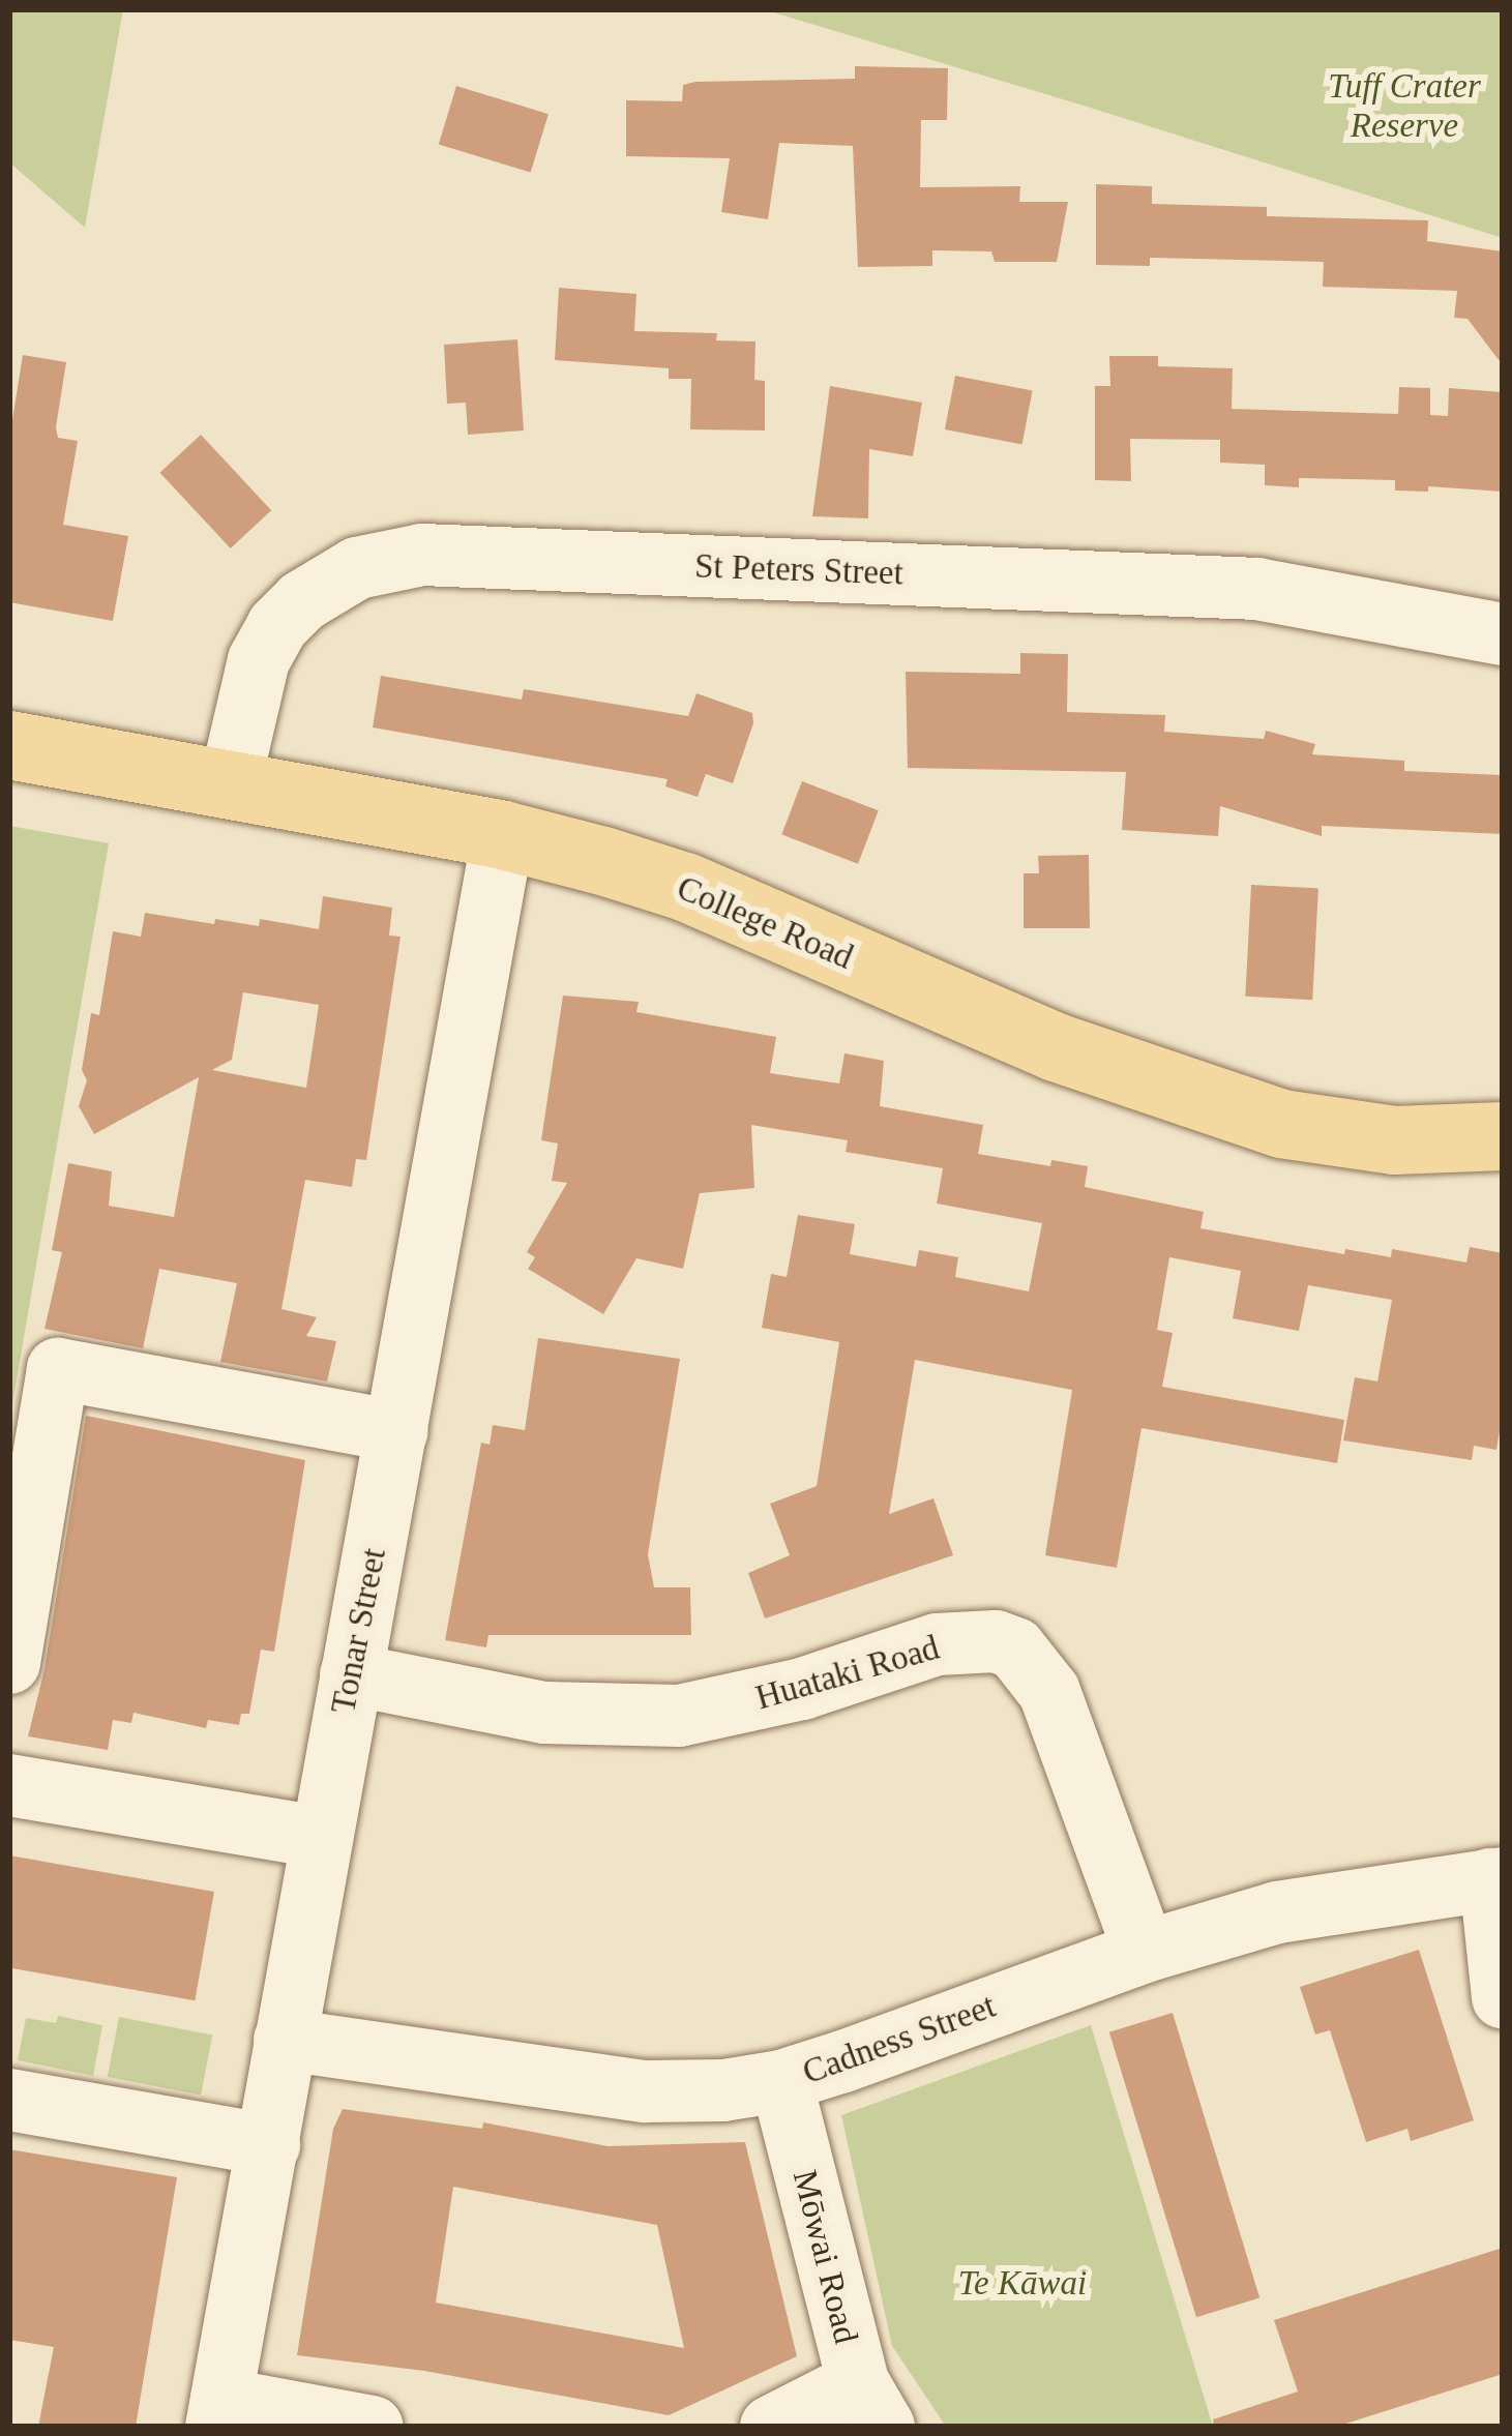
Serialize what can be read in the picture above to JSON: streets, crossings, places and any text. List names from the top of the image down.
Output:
{
  "streets": {
    "main road": ["College Road"],
    "street": [
      "St Peters Street",
      "Tonar Street",
      "Huataki Road",
      "Cadness Street",
      "Mōwai Road"
    ]
  },
  "crossings": [
    ["St Peters Street", "College Road"],
    ["College Road", "Tonar Street"],
    ["Tonar Street", "Huataki Road"],
    ["Tonar Street", "Cadness Street"],
    ["Huataki Road", "Cadness Street"],
    ["Cadness Street", "Mōwai Road"]
  ],
  "parks": ["Tuff Crater Reserve", "Te Kāwai"]
}
